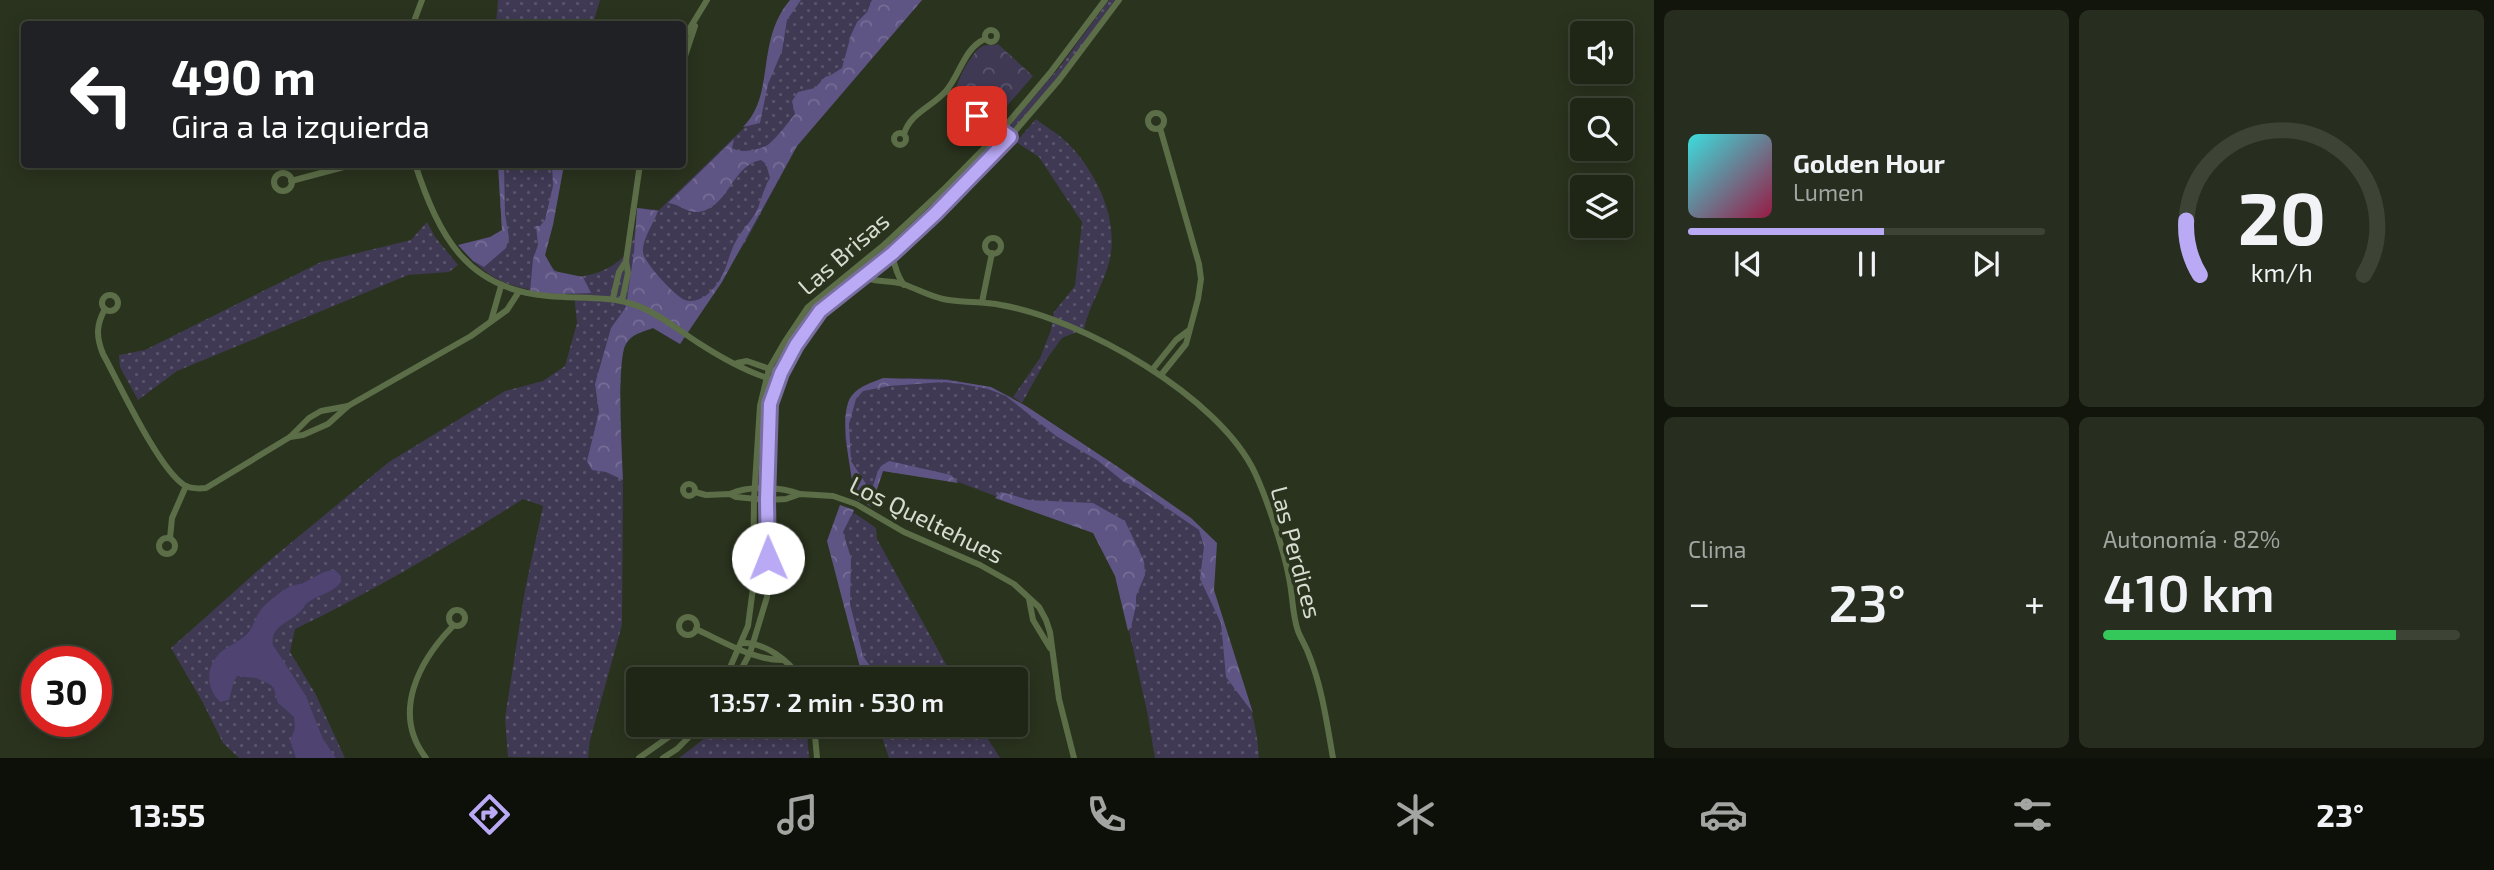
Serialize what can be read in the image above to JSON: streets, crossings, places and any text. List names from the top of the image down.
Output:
{
  "streets": {
    "street": ["Las Brisas", "Los Queltehues", "Las Perdices"]
  },
  "crossings": [
    ["Las Brisas", "Los Queltehues"],
    ["Las Brisas", "Las Perdices"]
  ],
  "page": {
    "turn": ["490 m", "Gira a la izquierda"],
    "song": ["Golden Hour", "Lumen"],
    "tile": [
      "Clima",
      ["Autonomía · 82%", "410 km"]
    ],
    "heat": ["−", "23°", "+"],
    "limit": "30",
    "trip": "13:57 · 2 min · 530 m",
    "tabs": ["13:55", "23°"],
    "gauge": ["20", "km/h"]
  }
}
